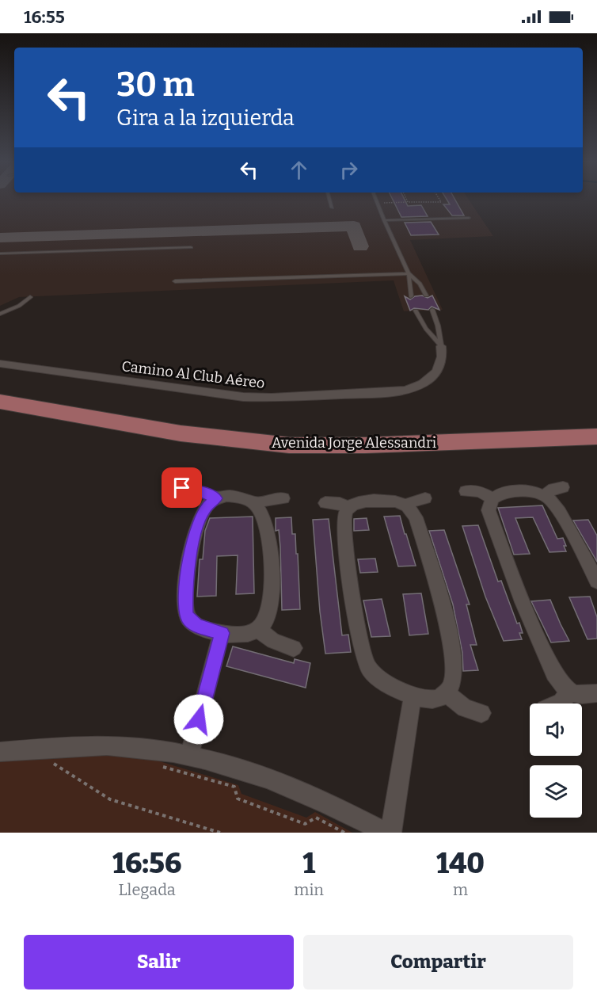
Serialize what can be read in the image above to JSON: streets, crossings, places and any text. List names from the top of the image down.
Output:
{
  "streets": {
    "highway": ["Avenida Jorge Alessandri"],
    "street": ["Camino Al Club Aéreo"]
  },
  "page": {
    "status": "16:55",
    "turn": ["30 m", "Gira a la izquierda"],
    "eta": [
      "16:56",
      "Llegada",
      "1",
      "min",
      "140",
      "m"
    ],
    "buttons": ["Salir", "Compartir"]
  }
}
